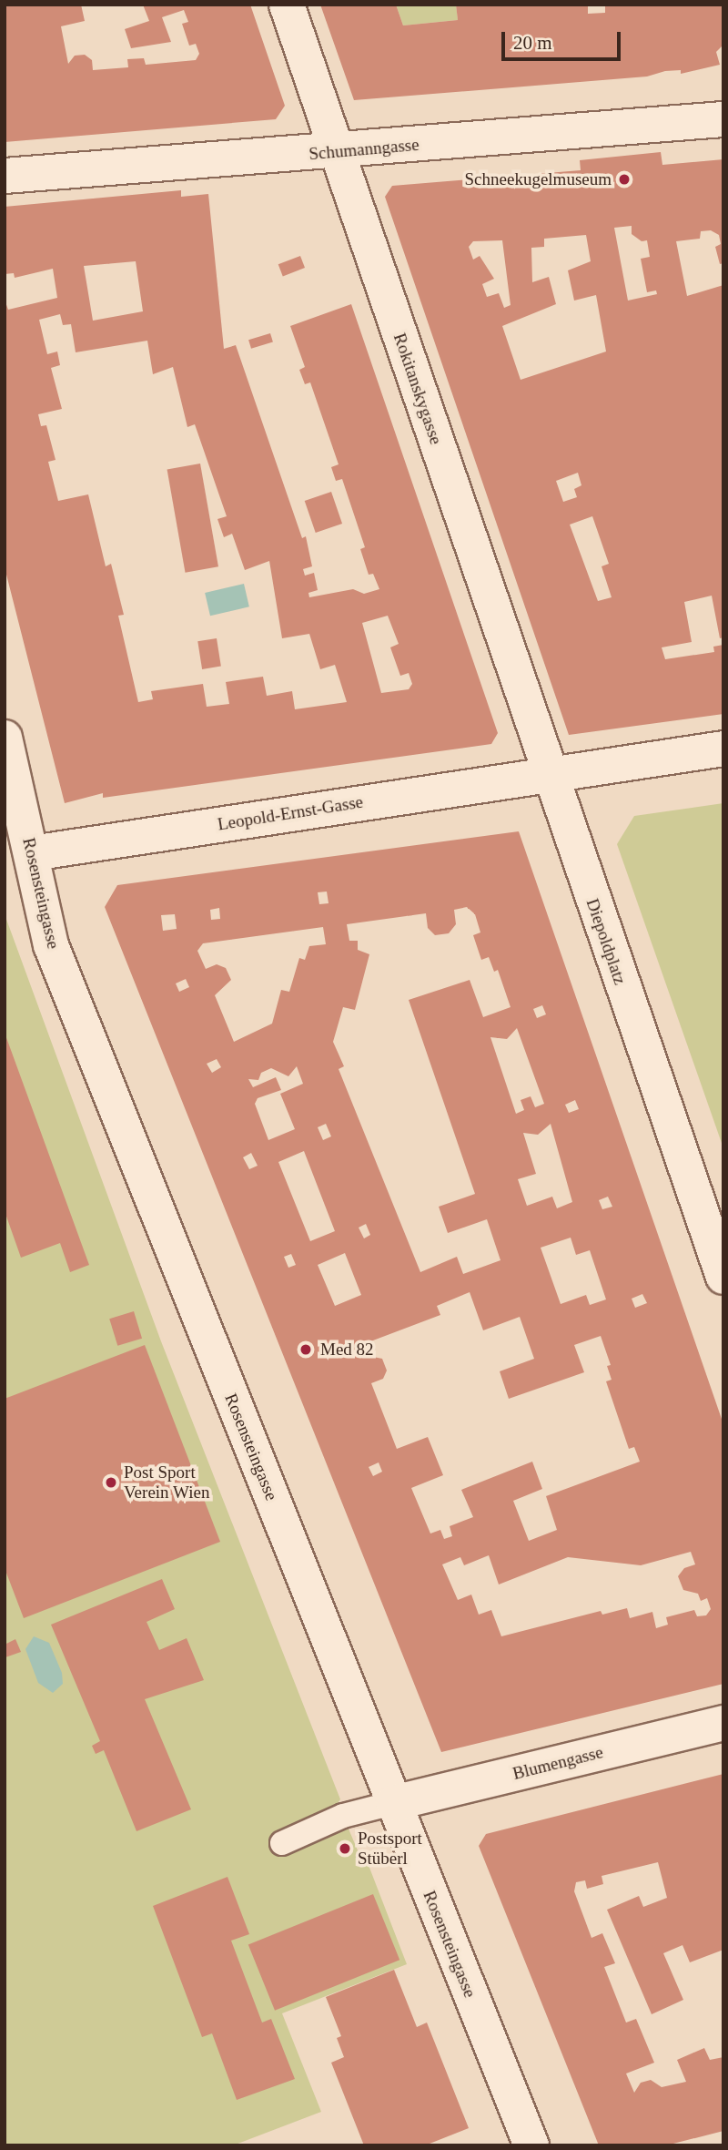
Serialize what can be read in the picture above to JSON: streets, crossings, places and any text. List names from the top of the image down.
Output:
{
  "streets": {
    "street": [
      "Schumanngasse",
      "Rokitanskygasse",
      "Leopold-Ernst-Gasse",
      "Rosensteingasse",
      "Diepoldplatz",
      "Blumengasse"
    ]
  },
  "crossings": [
    ["Schumanngasse", "Rokitanskygasse"],
    ["Rokitanskygasse", "Leopold-Ernst-Gasse"],
    ["Rokitanskygasse", "Diepoldplatz"],
    ["Leopold-Ernst-Gasse", "Rosensteingasse"],
    ["Leopold-Ernst-Gasse", "Diepoldplatz"],
    ["Rosensteingasse", "Blumengasse"]
  ],
  "places": [
    "Schneekugelmuseum",
    "Med 82",
    "Post Sport Verein Wien",
    "Postsport Stüberl"
  ],
  "scale_bar": "20 m"
}
